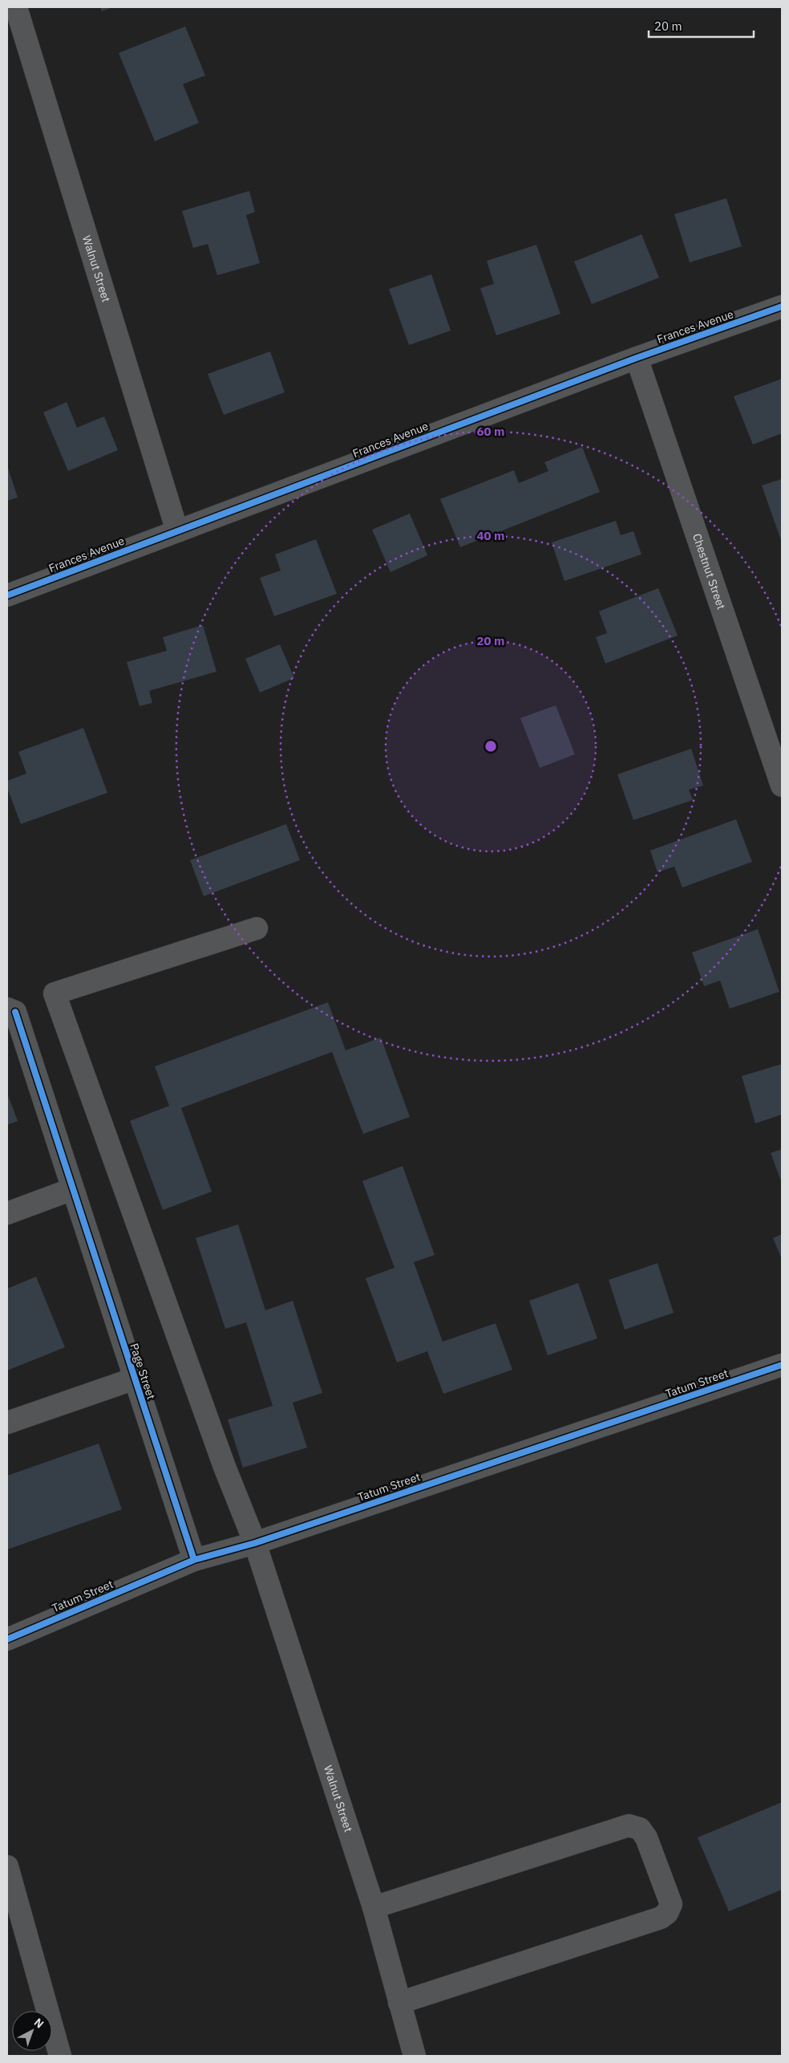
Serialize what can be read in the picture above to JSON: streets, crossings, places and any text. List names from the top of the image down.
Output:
{
  "streets": {
    "street": [
      "Walnut Street",
      "Frances Avenue",
      "Chestnut Street",
      "Page Street",
      "Tatum Street"
    ]
  },
  "crossings": [
    ["Walnut Street", "Frances Avenue"],
    ["Walnut Street", "Tatum Street"],
    ["Frances Avenue", "Chestnut Street"],
    ["Page Street", "Tatum Street"]
  ],
  "scale_bar": "20 m",
  "north": "top right",
  "rings": ["60 m", "40 m", "20 m"]
}
